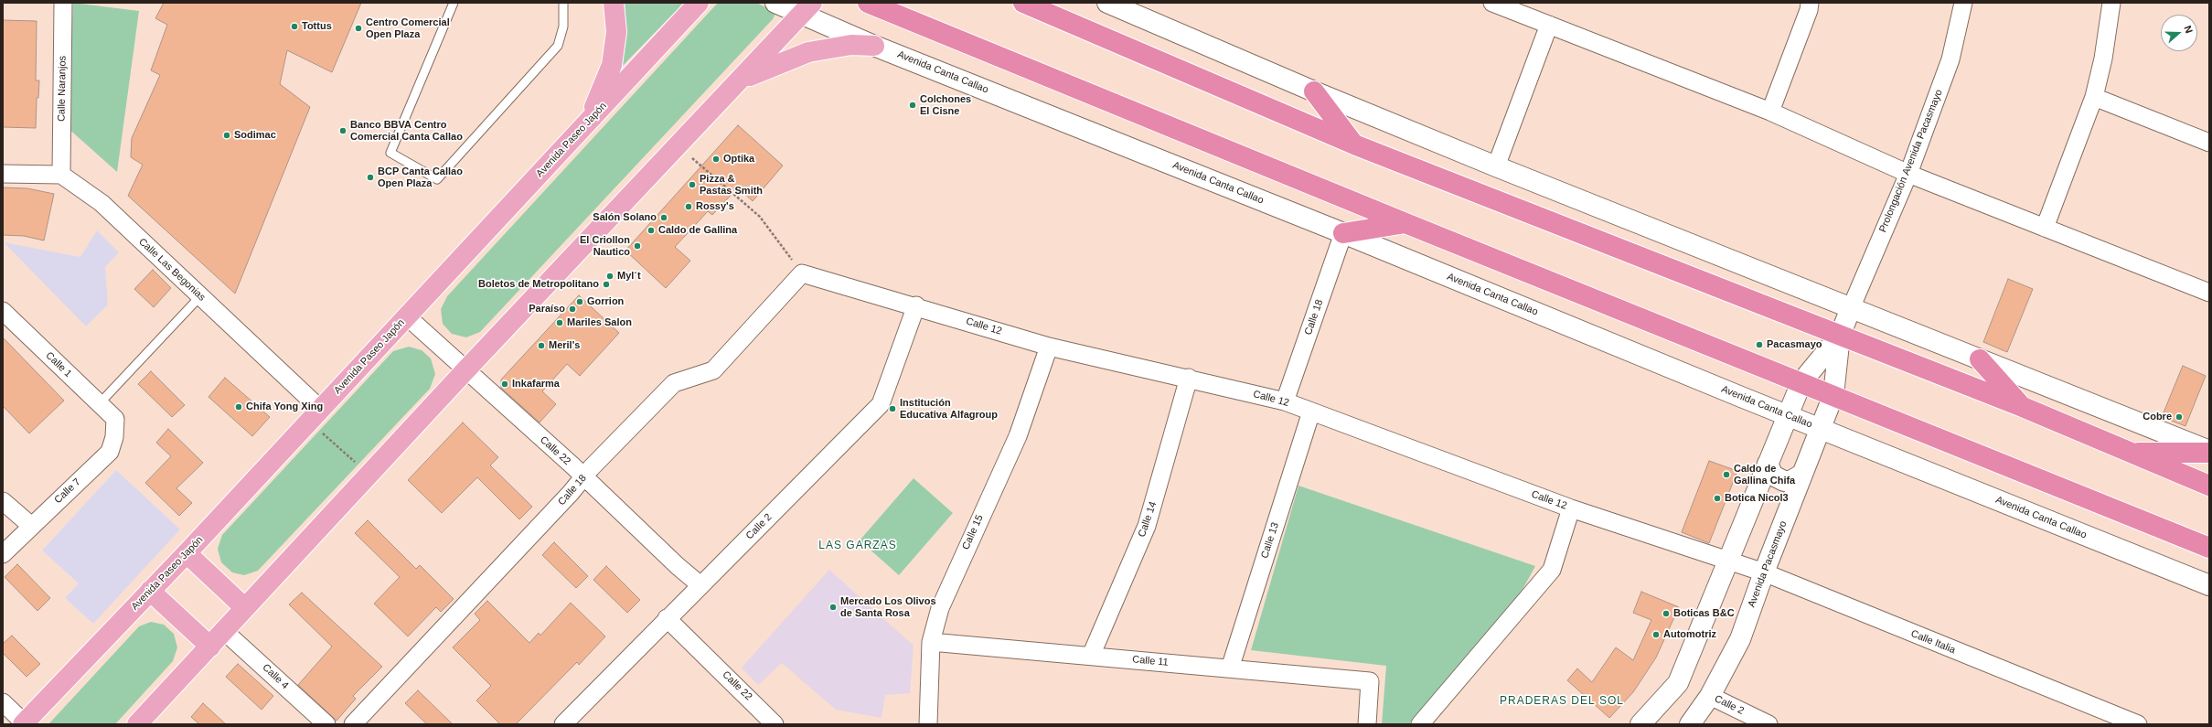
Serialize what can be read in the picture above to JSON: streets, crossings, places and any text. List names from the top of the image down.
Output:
{
  "streets": {
    "main road": [
      "Avenida Canta Callao",
      "Avenida Paseo Japón",
      "Prolongación Avenida Pacasmayo",
      "Avenida Pacasmayo"
    ],
    "street": [
      "Calle Naranjos",
      "Calle Las Begonias",
      "Calle 18",
      "Calle 12",
      "Calle 1",
      "Calle 22",
      "Calle 7",
      "Calle 14",
      "Calle 2",
      "Calle 15",
      "Calle 13",
      "Calle Italia",
      "Calle 11",
      "Calle 4"
    ]
  },
  "crossings": [
    ["Avenida Canta Callao", "Calle 18"],
    ["Avenida Canta Callao", "Avenida Pacasmayo"],
    ["Calle Naranjos", "Calle Las Begonias"],
    ["Avenida Paseo Japón", "Calle Las Begonias"],
    ["Avenida Paseo Japón", "Calle 22"],
    ["Prolongación Avenida Pacasmayo", "Avenida Pacasmayo"],
    ["Calle 18", "Calle 12"],
    ["Calle 18", "Calle 22"],
    ["Calle 12", "Calle 14"],
    ["Calle 12", "Calle 2"],
    ["Calle 12", "Calle 15"],
    ["Calle 12", "Calle 13"],
    ["Calle 12", "Calle Italia"],
    ["Calle 1", "Calle 7"],
    ["Calle 22", "Calle 2"],
    ["Calle 14", "Calle 11"],
    ["Calle 2", "Avenida Pacasmayo"],
    ["Calle 15", "Calle 11"],
    ["Calle 13", "Calle 11"],
    ["Avenida Pacasmayo", "Calle Italia"]
  ],
  "districts": ["LAS GARZAS", "PRADERAS DEL SOL"],
  "places": [
    "Tottus",
    "Centro Comercial Open Plaza",
    "Colchones El Cisne",
    "Banco BBVA Centro Comercial Canta Callao",
    "Sodimac",
    "Optika",
    "BCP Canta Callao Open Plaza",
    "Pizza & Pastas Smith",
    "Rossy's",
    "Salón Solano",
    "Caldo de Gallina",
    "El Criollon Nautico",
    "Myl´t",
    "Boletos de Metropolitano",
    "Gorrion",
    "Paraíso",
    "Mariles Salon",
    "Pacasmayo",
    "Meril's",
    "Inkafarma",
    "Chifa Yong Xing",
    "Institución Educativa Alfagroup",
    "Cobre",
    "Caldo de Gallina Chifa",
    "Botica Nicol3",
    "Mercado Los Olivos de Santa Rosa",
    "Boticas B&C",
    "Automotriz"
  ],
  "north": "right"
}
